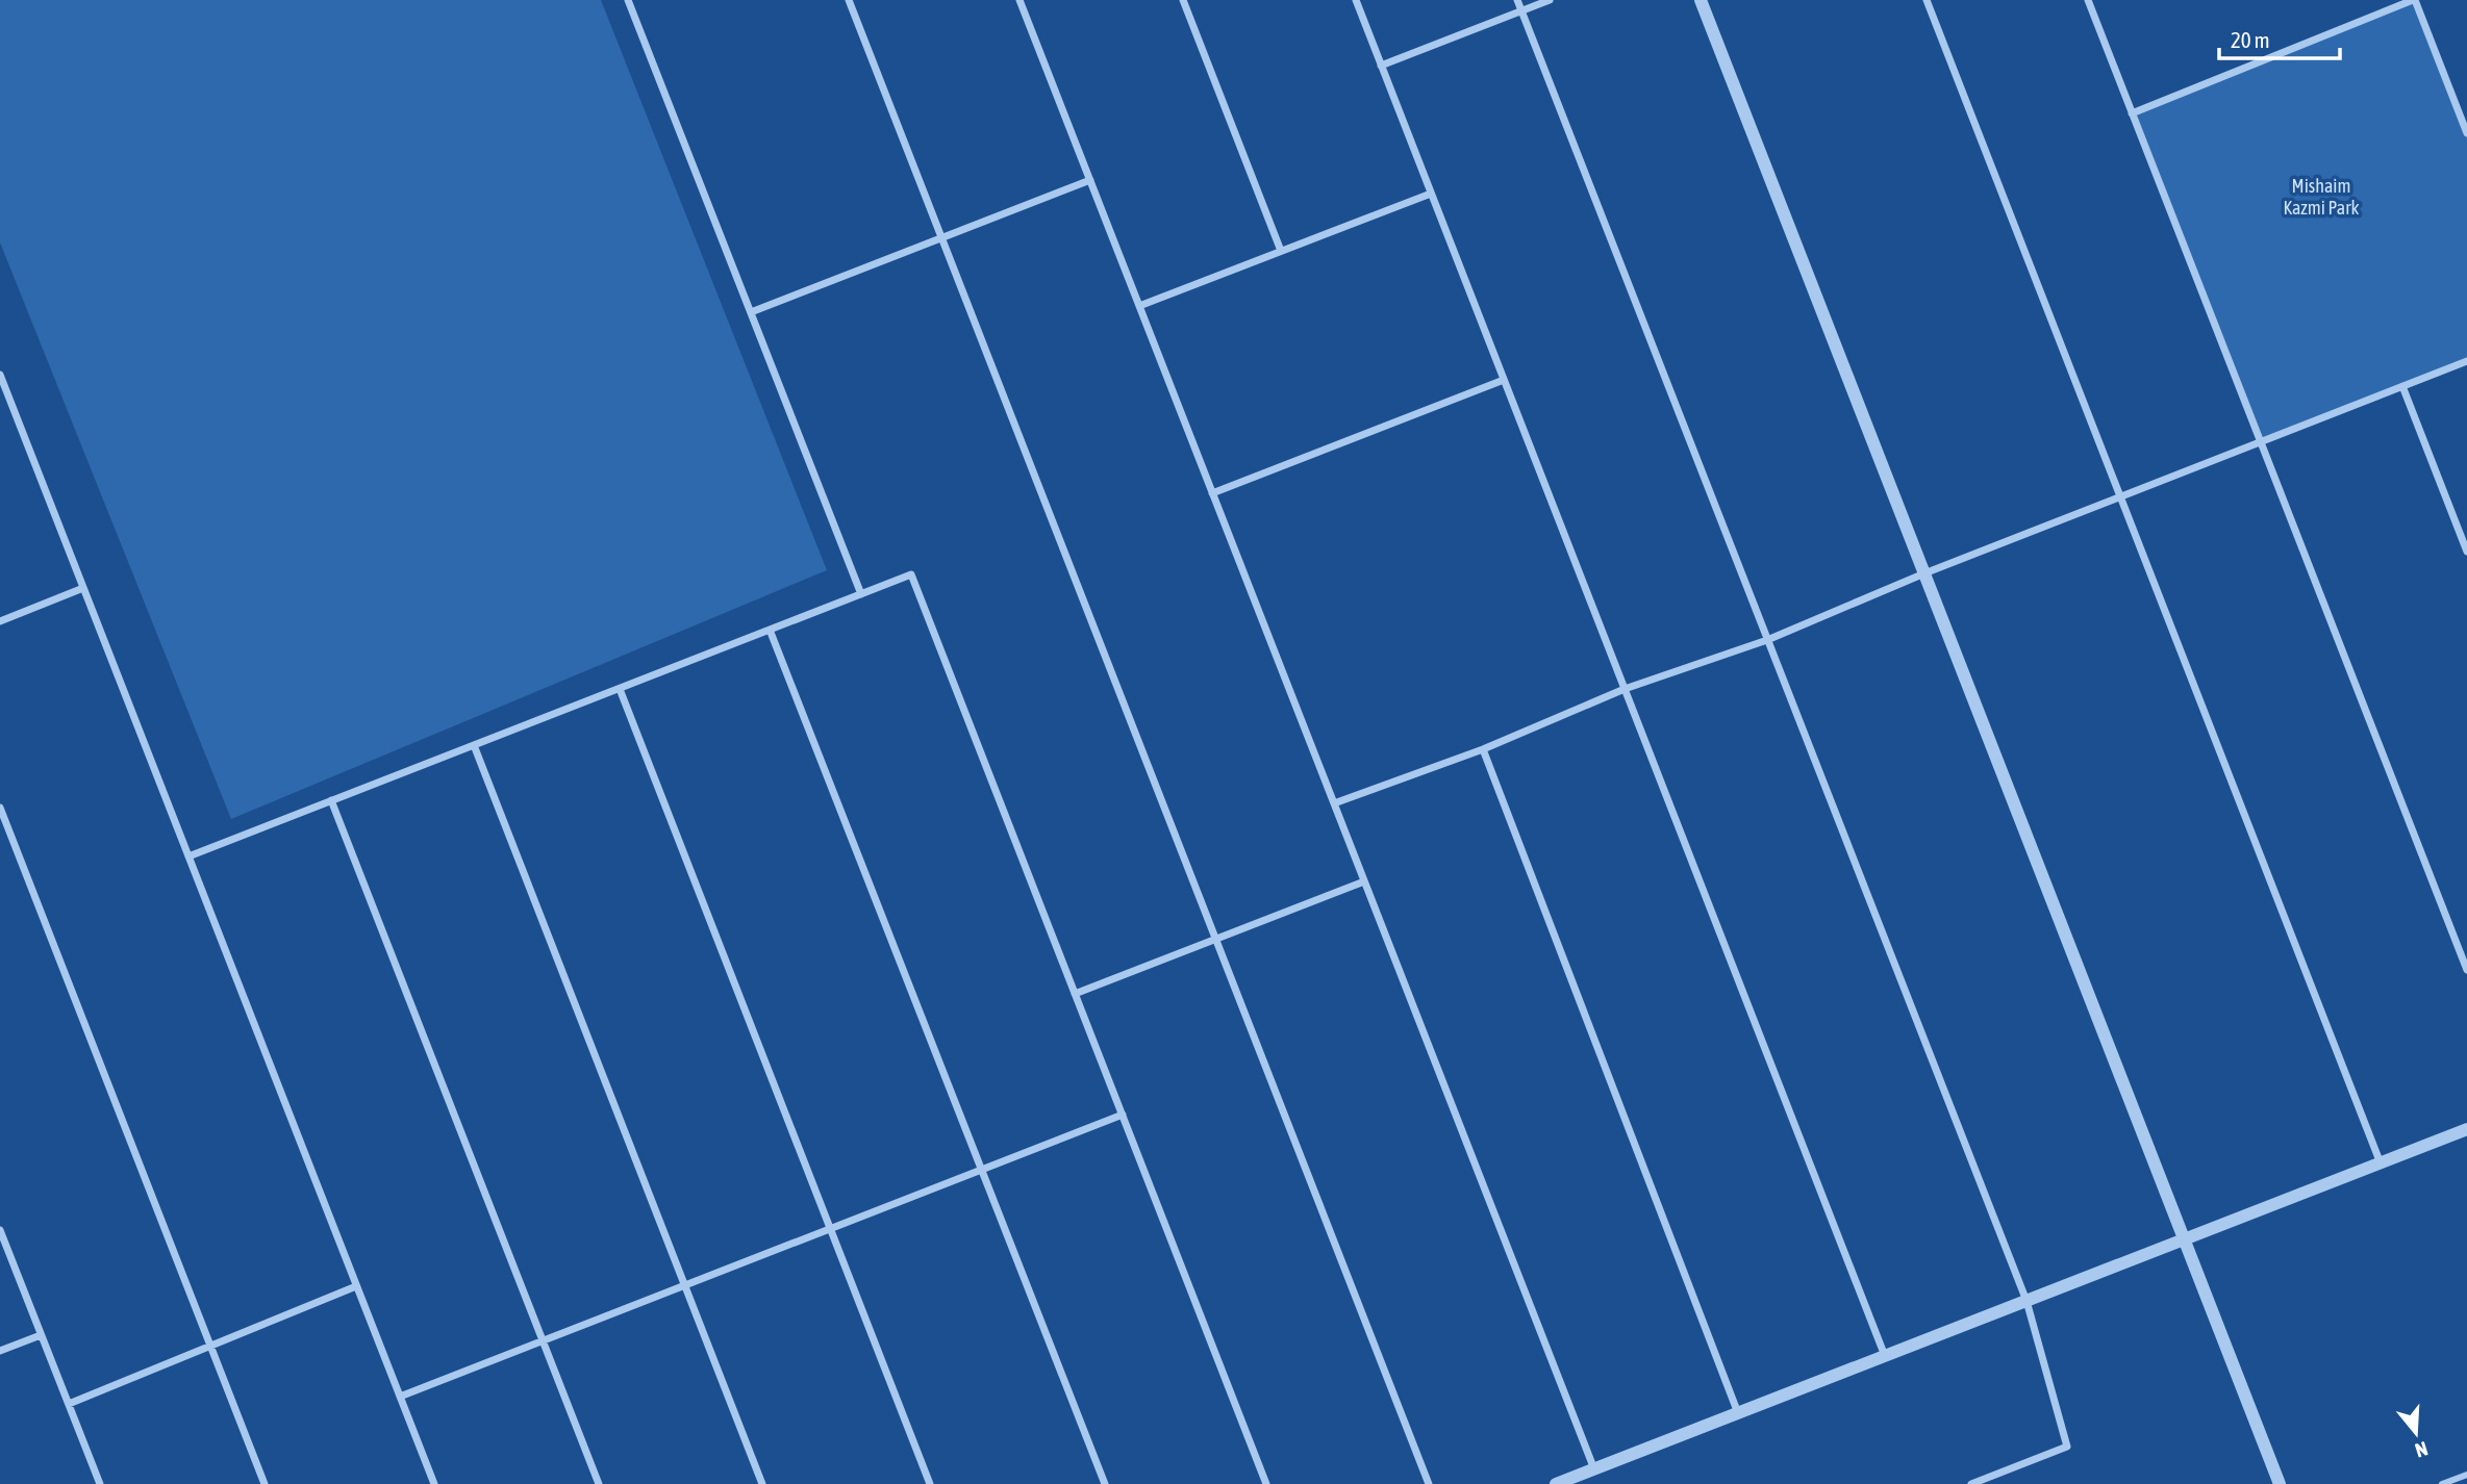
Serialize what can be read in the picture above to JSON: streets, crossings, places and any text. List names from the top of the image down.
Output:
{
  "parks": ["Mishaim Kazmi Park"],
  "scale_bar": "20 m",
  "north": "bottom"
}
